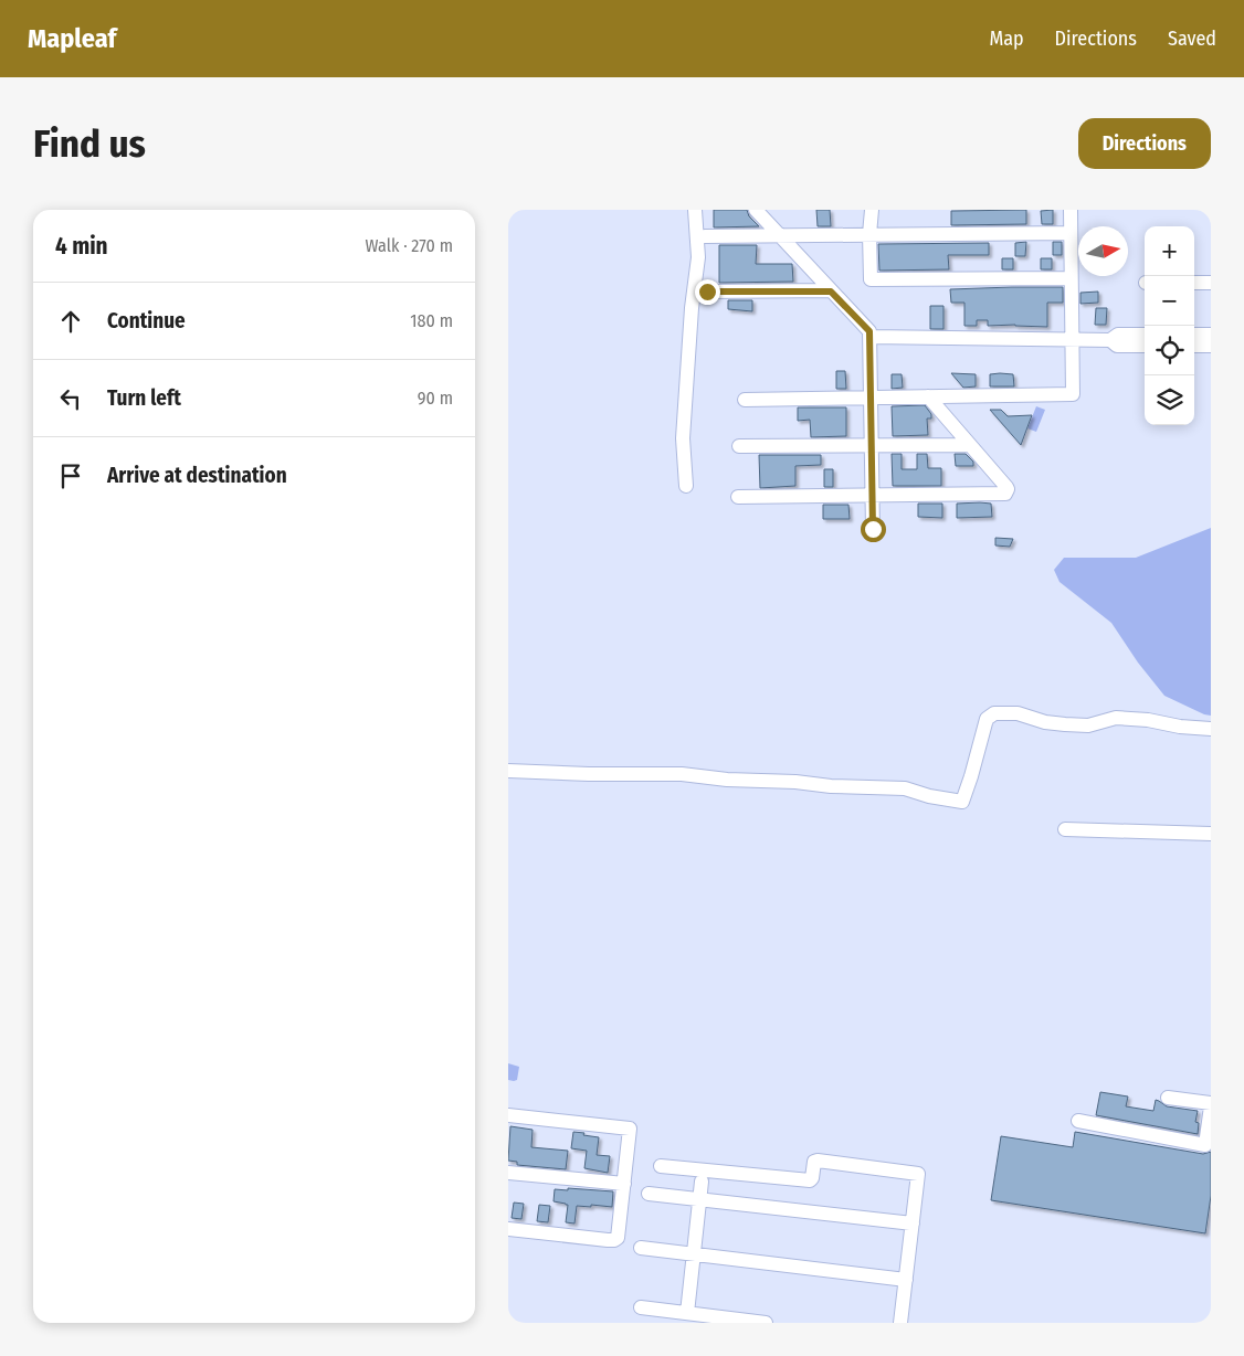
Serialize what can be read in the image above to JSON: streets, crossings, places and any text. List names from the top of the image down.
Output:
{
  "north": "right",
  "page": {
    "header": "Mapleaf",
    "nav": ["Map", "Directions", "Saved"],
    "buttons": "Directions",
    "title": "Find us",
    "heading": ["4 min", "Walk · 270 m"],
    "map_buttons": ["+", "−"],
    "list": [
      ["Continue", "180 m"],
      ["Turn left", "90 m"],
      "Arrive at destination"
    ]
  }
}
